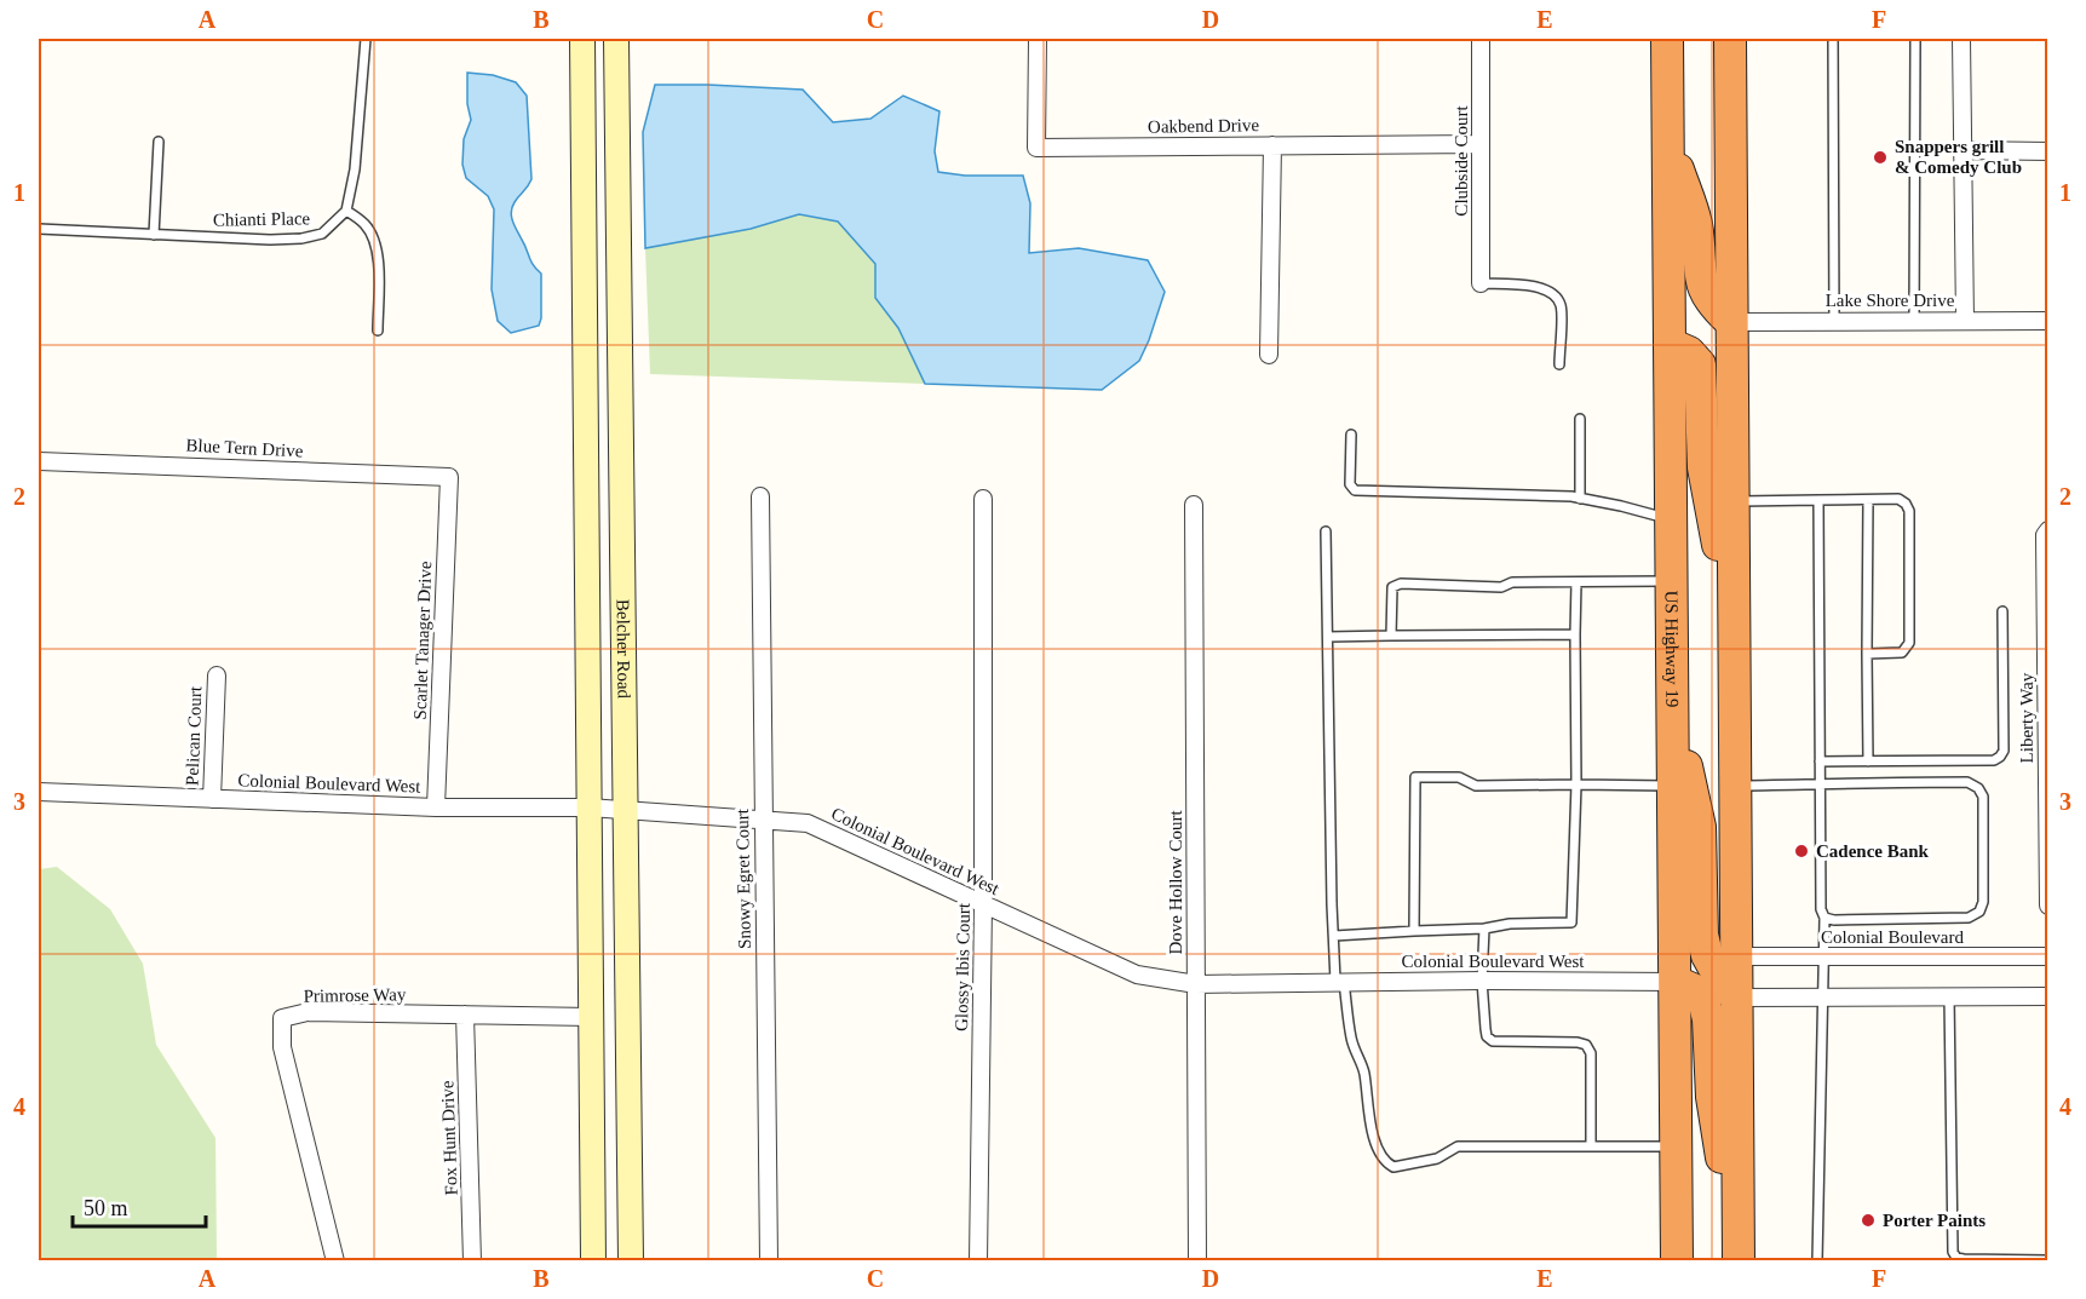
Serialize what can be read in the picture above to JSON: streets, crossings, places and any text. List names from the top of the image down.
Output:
{
  "streets": {
    "highway": ["US Highway 19"],
    "main road": ["Belcher Road"],
    "street": [
      "Oakbend Drive",
      "Clubside Court",
      "Lake Shore Drive",
      "Blue Tern Drive",
      "Scarlet Tanager Drive",
      "Liberty Way",
      "Pelican Court",
      "Colonial Boulevard West",
      "Snowy Egret Court",
      "Dove Hollow Court",
      "Colonial Boulevard",
      "Glossy Ibis Court",
      "Primrose Way",
      "Fox Hunt Drive"
    ],
    "lane": ["Chianti Place"]
  },
  "crossings": [
    ["Oakbend Drive", "Clubside Court"],
    ["Blue Tern Drive", "Scarlet Tanager Drive"],
    ["Scarlet Tanager Drive", "Colonial Boulevard West"],
    ["US Highway 19", "Colonial Boulevard West"],
    ["Belcher Road", "Colonial Boulevard West"],
    ["Belcher Road", "Primrose Way"],
    ["Pelican Court", "Colonial Boulevard West"],
    ["Colonial Boulevard West", "Snowy Egret Court"],
    ["Colonial Boulevard West", "Dove Hollow Court"],
    ["Colonial Boulevard West", "Glossy Ibis Court"],
    ["Primrose Way", "Fox Hunt Drive"]
  ],
  "places": ["Snappers grill & Comedy Club", "Cadence Bank", "Porter Paints"],
  "scale_bar": "50 m",
  "grid": {
    "columns": [
      "A",
      "B",
      "C",
      "D",
      "E",
      "F"
    ],
    "rows": [
      "1",
      "2",
      "3",
      "4"
    ]
  }
}
